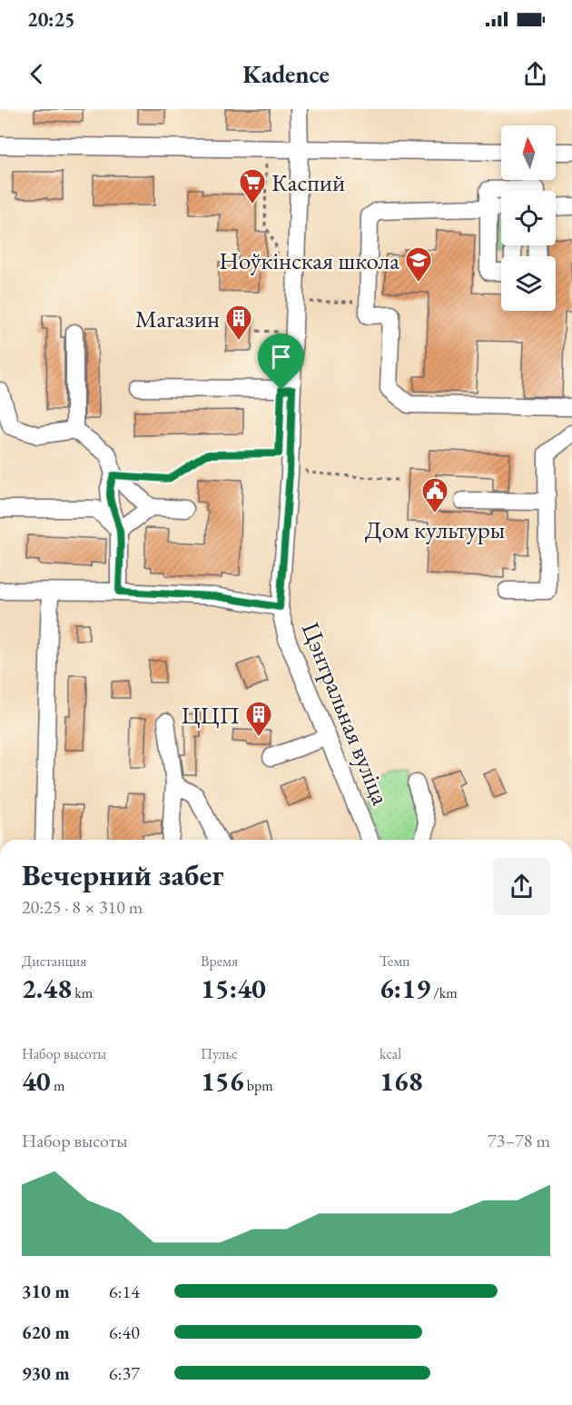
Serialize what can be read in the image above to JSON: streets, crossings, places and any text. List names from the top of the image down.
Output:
{
  "streets": {
    "street": ["Цэнтральная вуліца"]
  },
  "places": {
    "supermarket": ["Каспий"],
    "school or university": ["Ноўкінская школа"],
    "building": ["Магазин", "ЦЦП"],
    "public building": ["Дом культуры"]
  },
  "north": "top",
  "page": {
    "status": "20:25",
    "header": "Kadence",
    "heading": ["Вечерний забег", "20:25 · 8 × 310 m"],
    "stats": [
      ["Дистанция", "2.48 km"],
      ["Время", "15:40"],
      ["Темп", "6:19 /km"],
      ["Набор высоты", "40 m"],
      ["Пульс", "156 bpm"],
      ["kcal", "168"]
    ],
    "chart": ["Набор высоты", "73–78 m"],
    "list": [
      {
        "name": "310 m",
        "note": "6:14"
      },
      {
        "name": "620 m",
        "note": "6:40"
      },
      {
        "name": "930 m",
        "note": "6:37"
      }
    ]
  }
}
